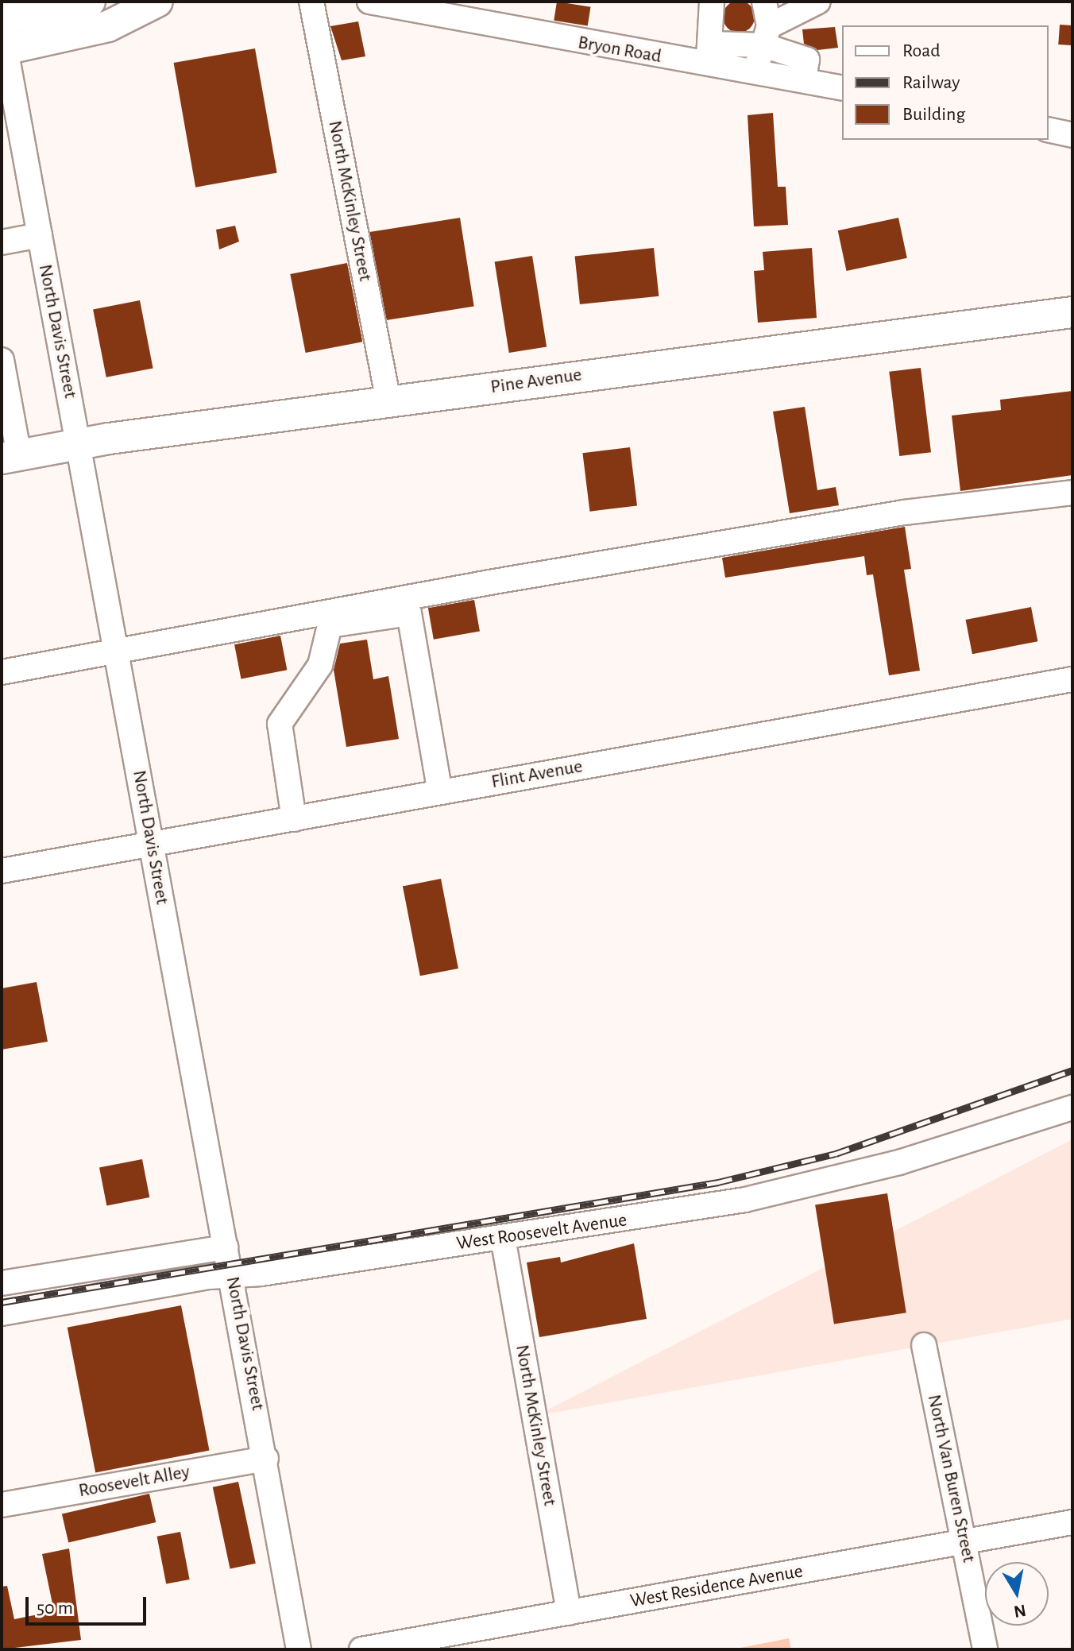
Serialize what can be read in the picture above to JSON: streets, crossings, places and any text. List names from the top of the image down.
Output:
{
  "streets": {
    "main road": ["Pine Avenue"],
    "street": [
      "Bryon Road",
      "North McKinley Street",
      "North Davis Street",
      "Flint Avenue",
      "West Roosevelt Avenue",
      "North Van Buren Street",
      "Roosevelt Alley",
      "West Residence Avenue"
    ]
  },
  "crossings": [
    ["North McKinley Street", "Pine Avenue"],
    ["North McKinley Street", "West Roosevelt Avenue"],
    ["North McKinley Street", "West Residence Avenue"],
    ["North Davis Street", "Pine Avenue"],
    ["North Davis Street", "Flint Avenue"],
    ["North Davis Street", "West Roosevelt Avenue"],
    ["North Davis Street", "Roosevelt Alley"],
    ["North Van Buren Street", "West Residence Avenue"]
  ],
  "legend": ["Road", "Railway", "Building"],
  "scale_bar": "50 m",
  "north": "bottom"
}
